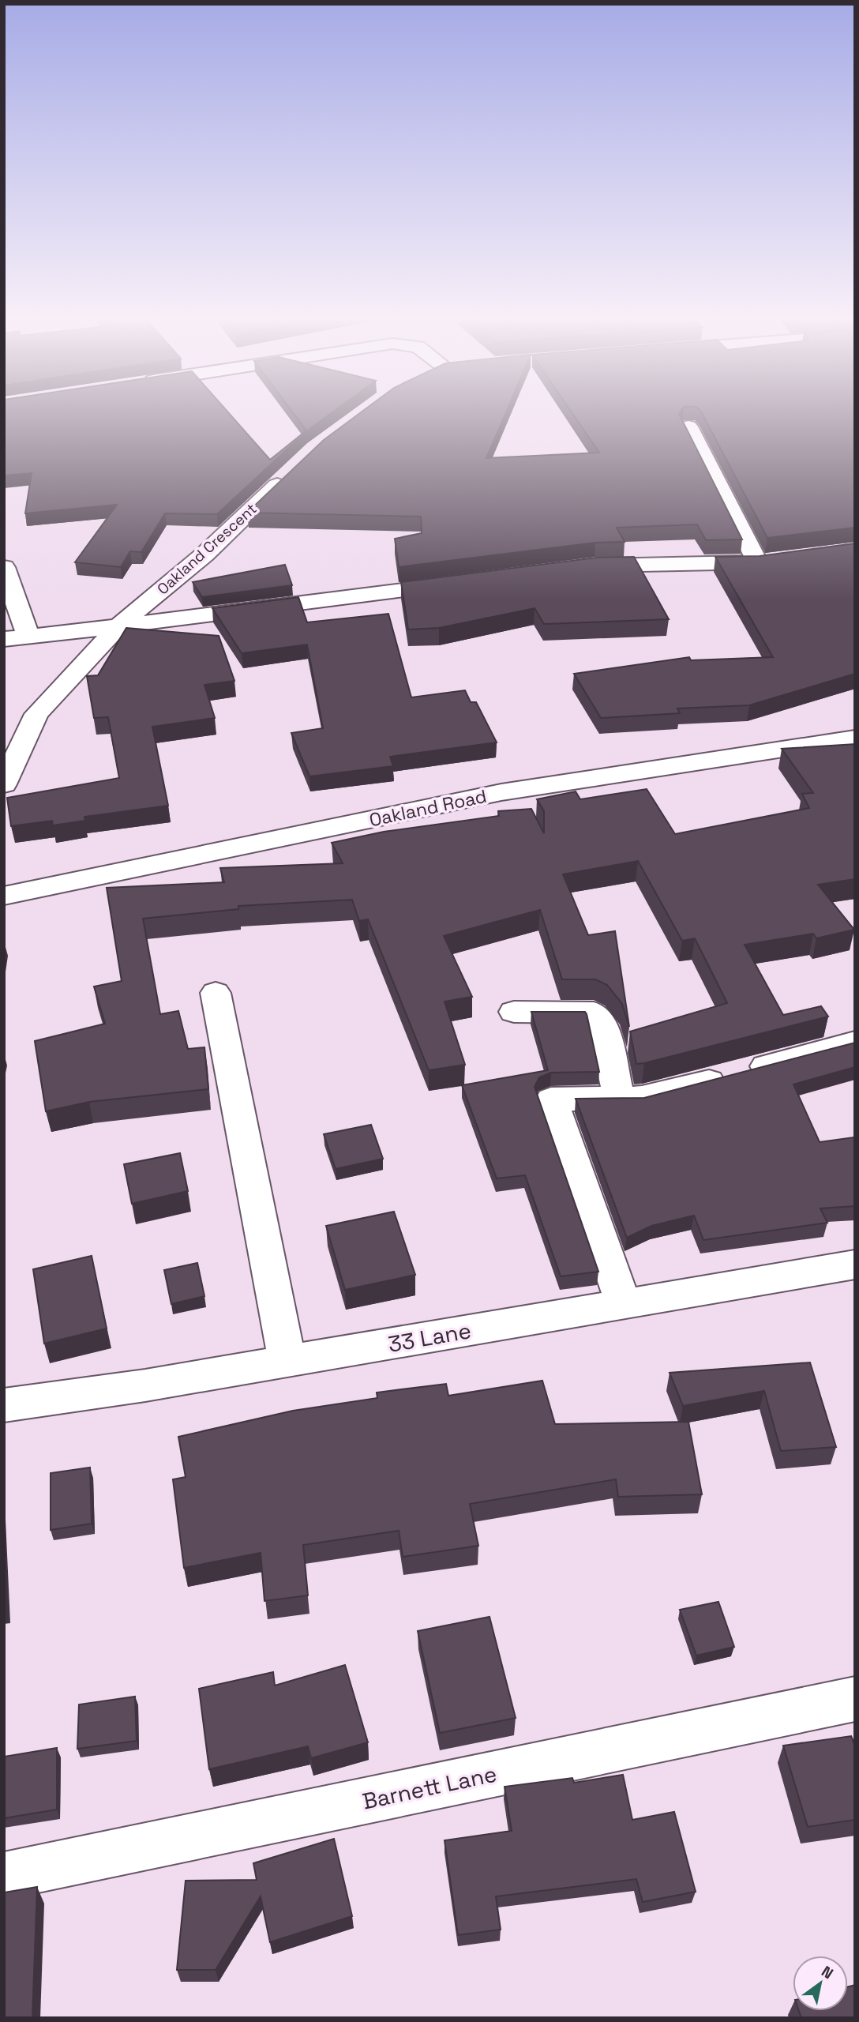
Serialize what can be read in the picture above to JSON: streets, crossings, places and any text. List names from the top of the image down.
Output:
{
  "streets": {
    "street": [
      "Oakland Crescent",
      "Oakland Road",
      "33 Lane",
      "Barnett Lane"
    ]
  },
  "north": "top right"
}
